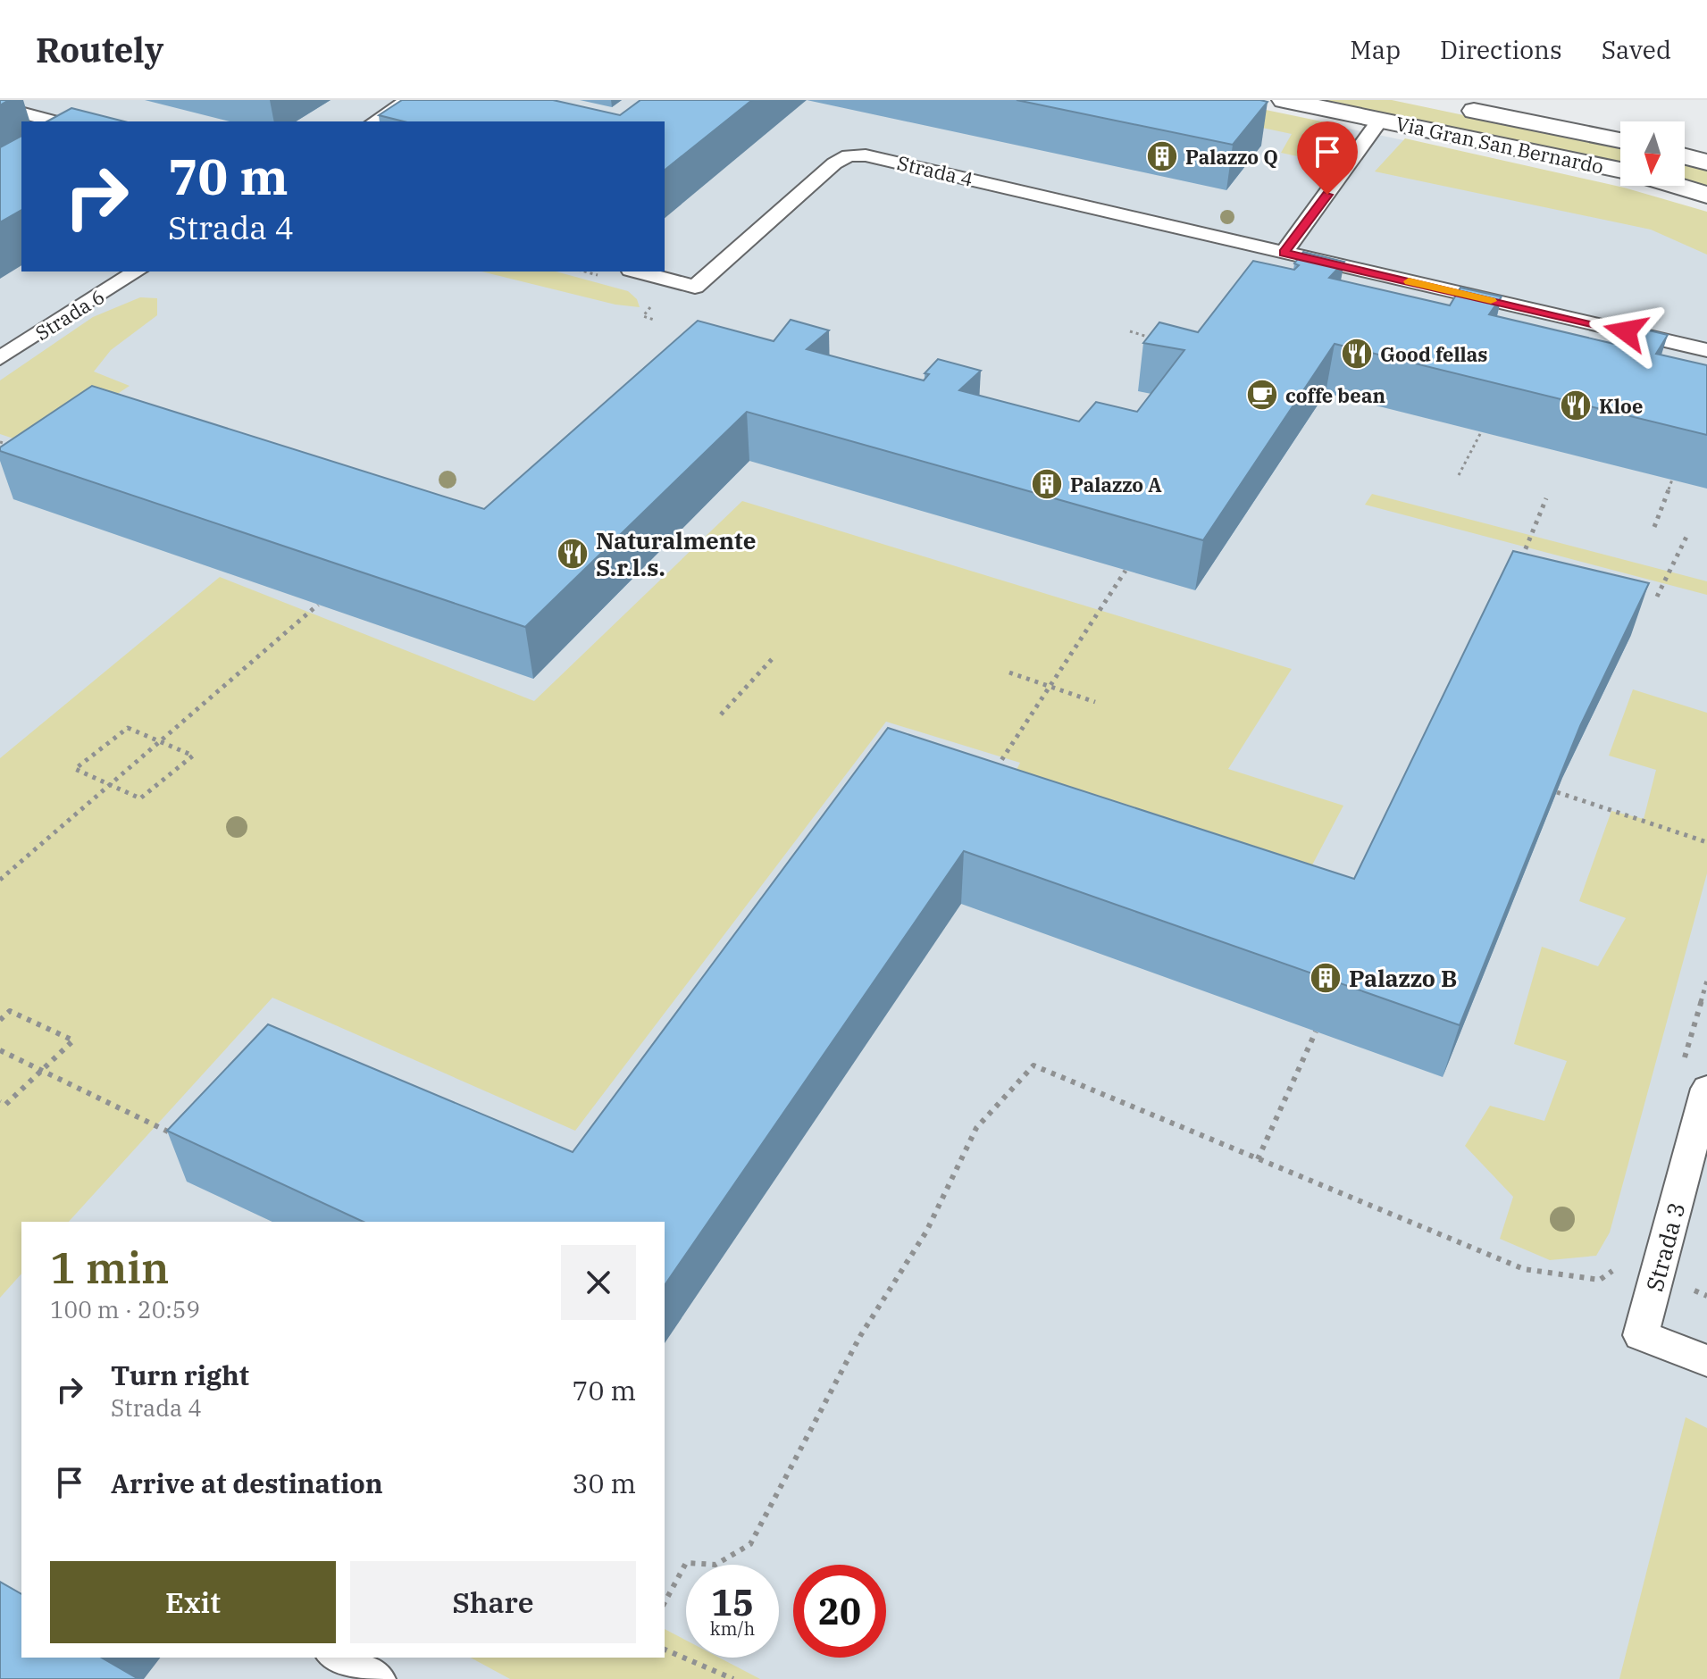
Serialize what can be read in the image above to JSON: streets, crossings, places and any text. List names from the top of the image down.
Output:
{
  "streets": {
    "main road": ["Via Gran San Bernardo"],
    "lane": ["Strada 4", "Strada 6", "Strada 3"]
  },
  "places": {
    "building": ["Palazzo Q", "Palazzo A", "Palazzo B"],
    "restaurant": ["Good fellas", "Kloe", "Naturalmente S.r.l.s."],
    "cafe": ["coffe bean"]
  },
  "north": "bottom",
  "page": {
    "header": "Routely",
    "nav": ["Map", "Directions", "Saved"],
    "turn": ["70 m", "Strada 4"],
    "heading": ["1 min", "100 m · 20:59"],
    "list": [
      {
        "name": "Turn right",
        "note": "Strada 4",
        "value": "70 m"
      },
      {
        "name": "Arrive at destination",
        "value": "30 m"
      }
    ],
    "buttons": ["Exit", "Share"],
    "speed": "15 km/h",
    "limit": "20"
  }
}
